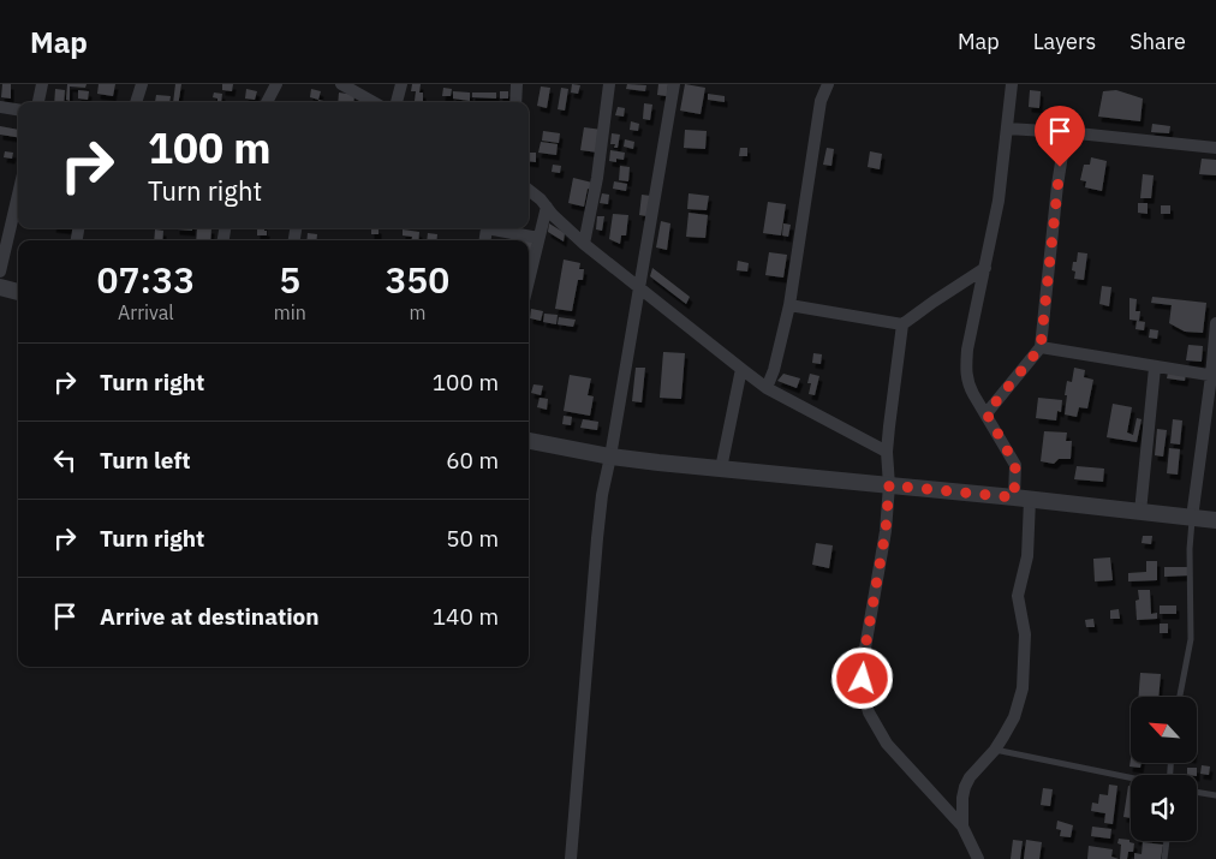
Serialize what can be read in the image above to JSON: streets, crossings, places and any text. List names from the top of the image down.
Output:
{
  "north": "top left",
  "page": {
    "header": "Map",
    "nav": ["Map", "Layers", "Share"],
    "turn": ["100 m", "Turn right"],
    "eta": [
      "07:33",
      "Arrival",
      "5",
      "min",
      "350",
      "m"
    ],
    "list": [
      {
        "name": "Turn right",
        "value": "100 m"
      },
      {
        "name": "Turn left",
        "value": "60 m"
      },
      {
        "name": "Turn right",
        "value": "50 m"
      },
      {
        "name": "Arrive at destination",
        "value": "140 m"
      }
    ]
  }
}
